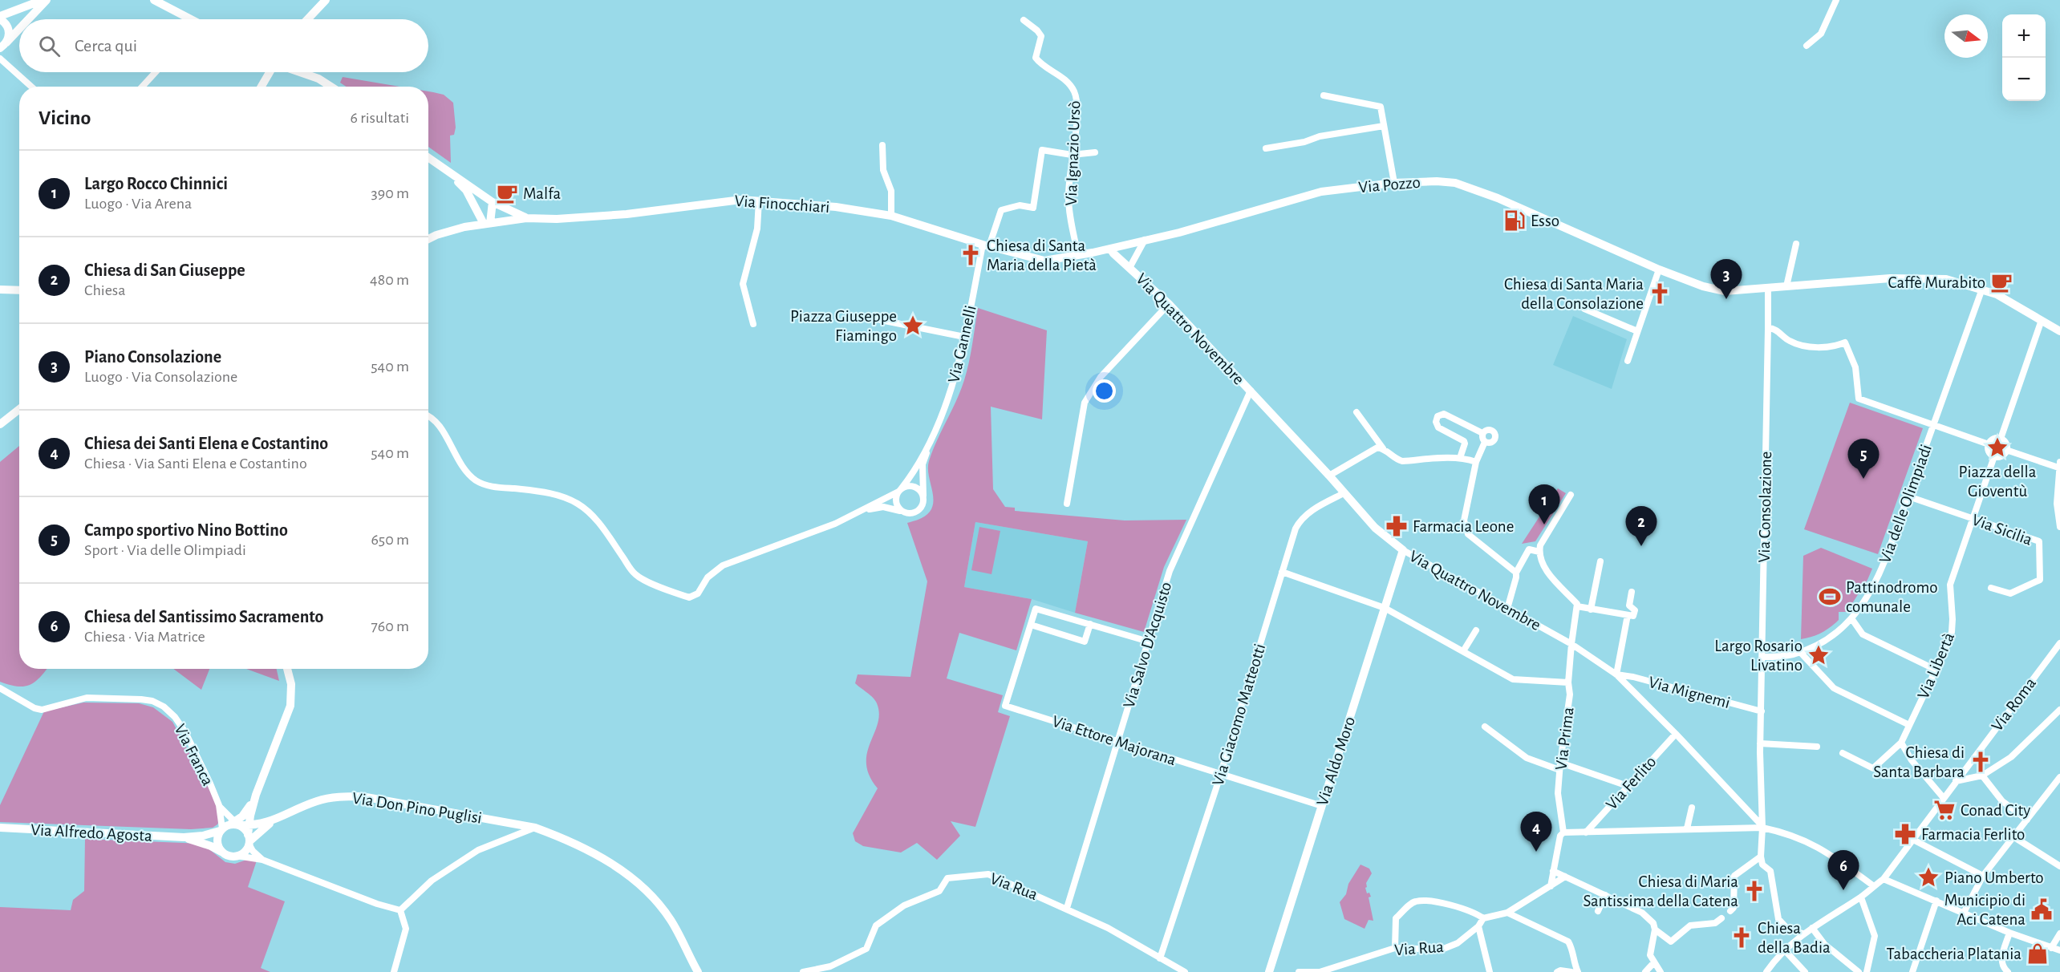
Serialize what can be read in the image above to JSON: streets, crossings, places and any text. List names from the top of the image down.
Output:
{
  "streets": {
    "street": [
      "Via Ignazio Ursò",
      "Via Pozzo",
      "Via Finocchiari",
      "Via Quattro Novembre",
      "Via Gannelli",
      "Via delle Olimpiadi",
      "Via Consolazione",
      "Via Sicilia",
      "Via Salvo D'Acquisto",
      "Via Libertà",
      "Via Mignemi",
      "Via Roma",
      "Via Giacomo Matteotti",
      "Via Prima",
      "Via Ettore Majorana",
      "Via Franca",
      "Via Aldo Moro",
      "Via Ferlito",
      "Via Don Pino Puglisi",
      "Via Alfredo Agosta",
      "Via Rua"
    ]
  },
  "crossings": [
    ["Via Ignazio Ursò", "Via Finocchiari"],
    ["Via Ignazio Ursò", "Via Gannelli"],
    ["Via Pozzo", "Via Finocchiari"],
    ["Via Pozzo", "Via Quattro Novembre"],
    ["Via Pozzo", "Via delle Olimpiadi"],
    ["Via Pozzo", "Via Consolazione"],
    ["Via Finocchiari", "Via Quattro Novembre"],
    ["Via Finocchiari", "Via Gannelli"],
    ["Via Quattro Novembre", "Via Consolazione"],
    ["Via Quattro Novembre", "Via Salvo D'Acquisto"],
    ["Via Quattro Novembre", "Via Mignemi"],
    ["Via Quattro Novembre", "Via Giacomo Matteotti"],
    ["Via Quattro Novembre", "Via Prima"],
    ["Via Quattro Novembre", "Via Aldo Moro"],
    ["Via Quattro Novembre", "Via Ferlito"],
    ["Via delle Olimpiadi", "Via Consolazione"],
    ["Via delle Olimpiadi", "Via Sicilia"],
    ["Via Consolazione", "Via Mignemi"],
    ["Via Sicilia", "Via Libertà"],
    ["Via Salvo D'Acquisto", "Via Ettore Majorana"],
    ["Via Salvo D'Acquisto", "Via Rua"],
    ["Via Giacomo Matteotti", "Via Ettore Majorana"],
    ["Via Giacomo Matteotti", "Via Rua"],
    ["Via Ettore Majorana", "Via Aldo Moro"],
    ["Via Don Pino Puglisi", "Via Alfredo Agosta"]
  ],
  "places": {
    "cafe": ["Malfa", "Caffè Murabito"],
    "fuel station": ["Esso"],
    "church": [
      "Chiesa di Santa Maria della Pietà",
      "Chiesa di Santa Maria della Consolazione",
      "Chiesa di Santa Barbara",
      "Chiesa di Maria Santissima della Catena",
      "Chiesa della Badia"
    ],
    "place": [
      "Piazza Giuseppe Fiamingo",
      "Piazza della Gioventù",
      "Largo Rosario Livatino",
      "Piano Umberto"
    ],
    "pharmacy": ["Farmacia Leone", "Farmacia Ferlito"],
    "sports": ["Pattinodromo comunale"],
    "supermarket": ["Conad City"],
    "public building": ["Municipio di Aci Catena"],
    "shop": ["Tabaccheria Platania"]
  },
  "north": "right",
  "page": {
    "map_buttons": ["+", "−"],
    "search": "Cerca qui",
    "heading": ["Vicino", "6 risultati"],
    "list": [
      {
        "mark": "1",
        "name": "Largo Rocco Chinnici",
        "note": "Luogo · Via Arena",
        "value": "390 m"
      },
      {
        "mark": "2",
        "name": "Chiesa di San Giuseppe",
        "note": "Chiesa",
        "value": "480 m"
      },
      {
        "mark": "3",
        "name": "Piano Consolazione",
        "note": "Luogo · Via Consolazione",
        "value": "540 m"
      },
      {
        "mark": "4",
        "name": "Chiesa dei Santi Elena e Costantino",
        "note": "Chiesa · Via Santi Elena e Costantino",
        "value": "540 m"
      },
      {
        "mark": "5",
        "name": "Campo sportivo Nino Bottino",
        "note": "Sport · Via delle Olimpiadi",
        "value": "650 m"
      },
      {
        "mark": "6",
        "name": "Chiesa del Santissimo Sacramento",
        "note": "Chiesa · Via Matrice",
        "value": "760 m"
      }
    ],
    "pins": [
      "3",
      "5",
      "1",
      "2",
      "4",
      "6"
    ]
  }
}
